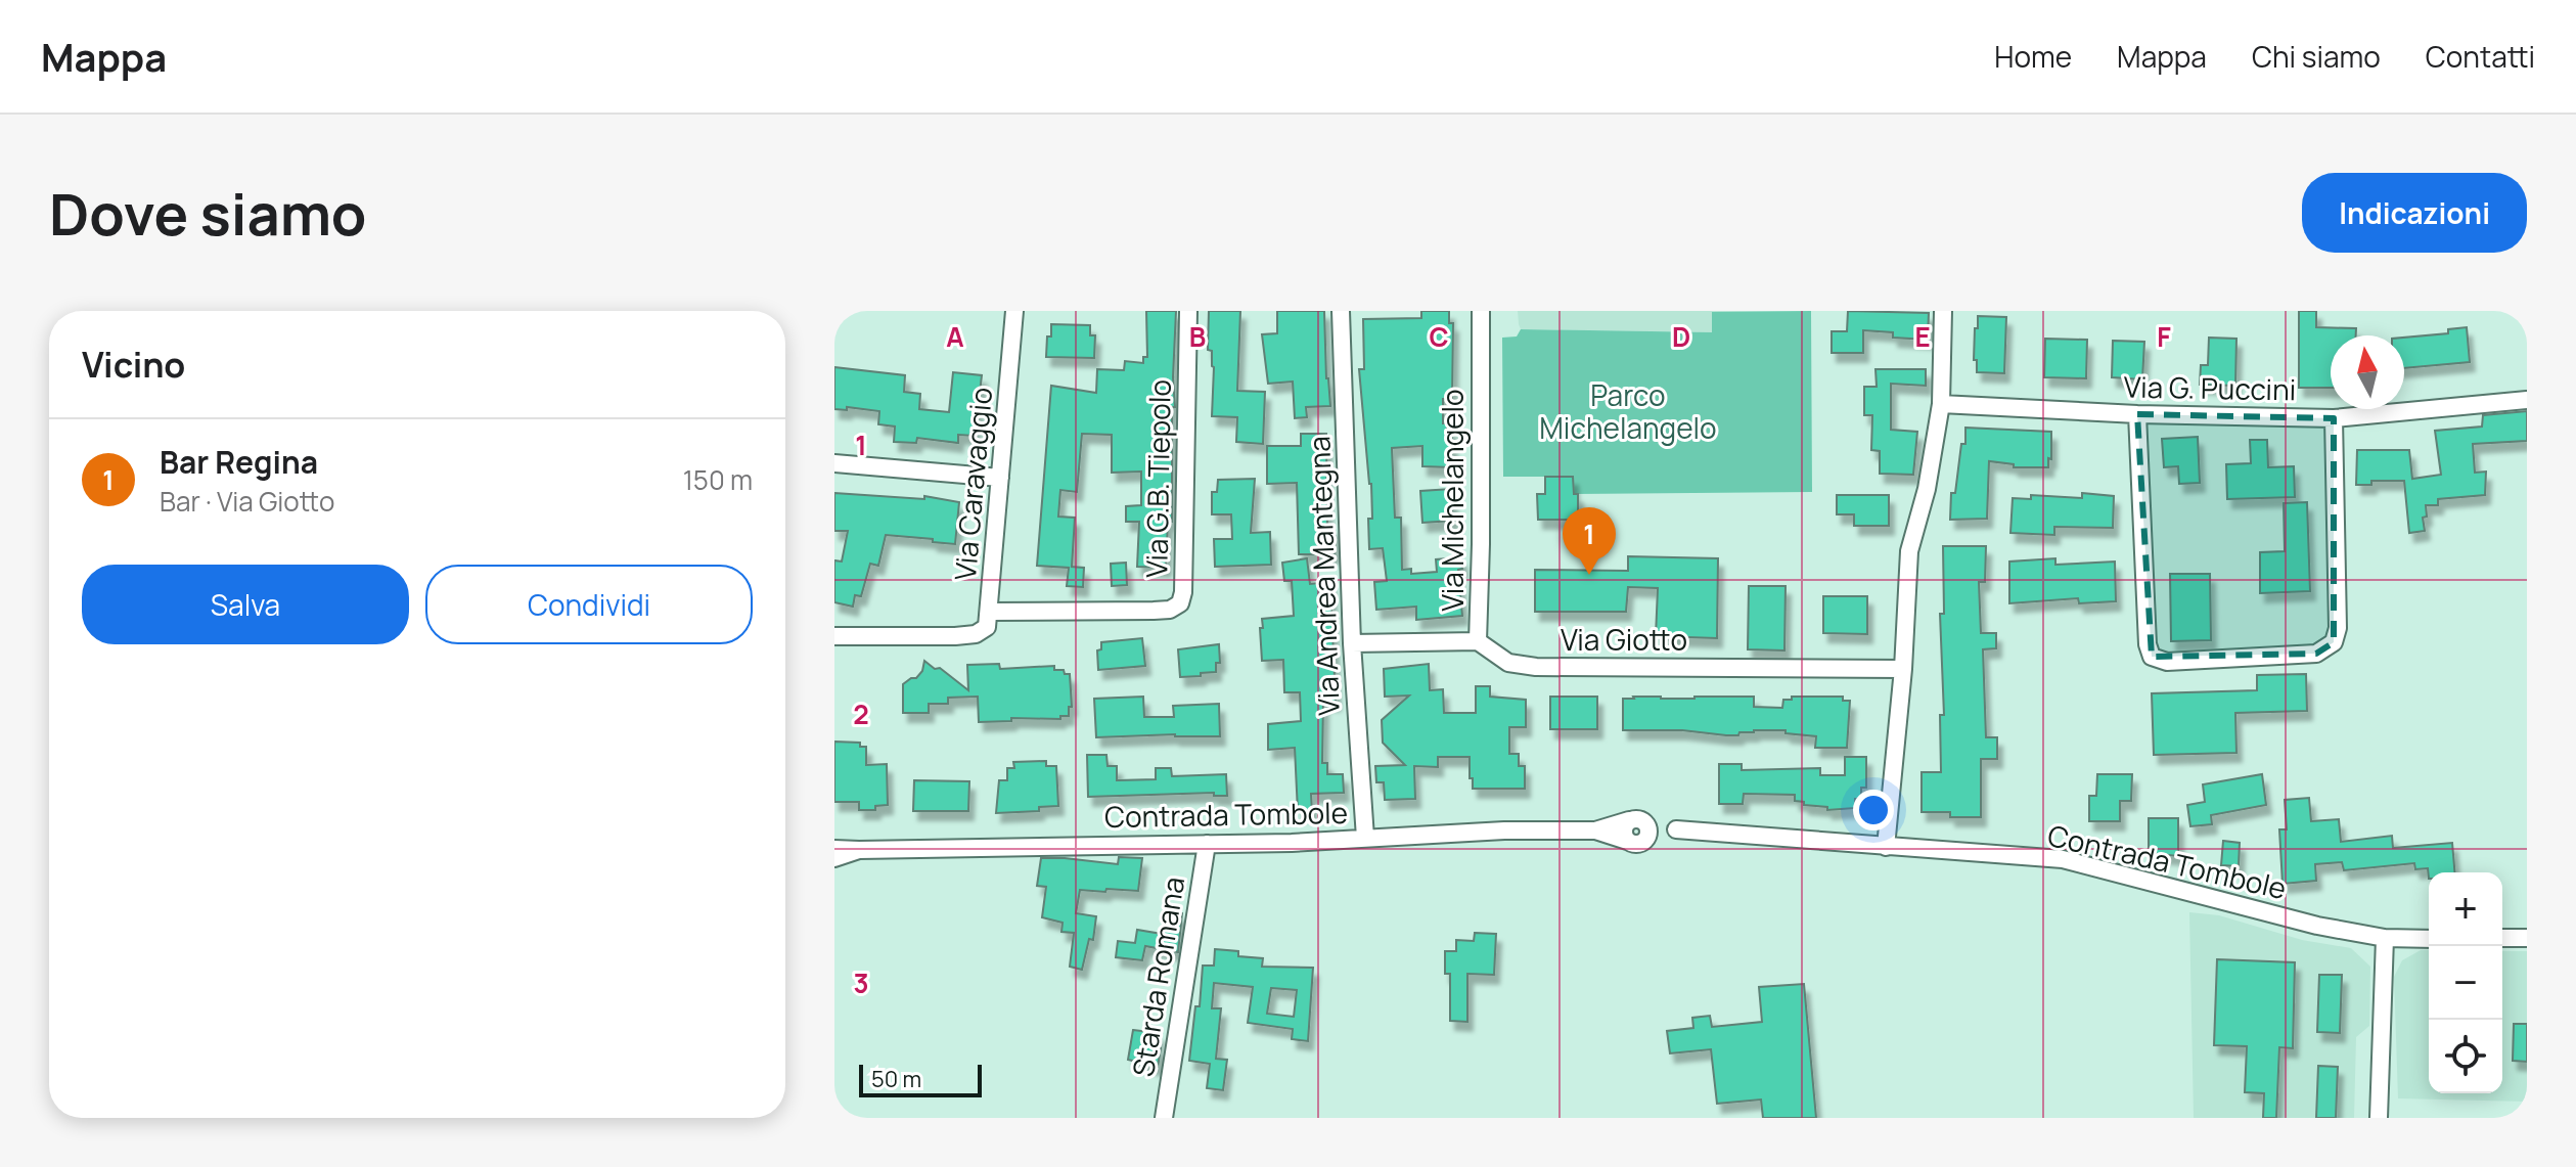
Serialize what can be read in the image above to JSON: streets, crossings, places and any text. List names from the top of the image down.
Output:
{
  "streets": {
    "street": [
      "Via G. Puccini",
      "Via G.B. Tiepolo",
      "Via Caravaggio",
      "Via Michelangelo",
      "Via Andrea Mantegna",
      "Via Giotto",
      "Contrada Tombole",
      "Starda Romana"
    ]
  },
  "crossings": [
    ["Via G.B. Tiepolo", "Via Caravaggio"],
    ["Via Michelangelo", "Via Giotto"],
    ["Via Andrea Mantegna", "Contrada Tombole"],
    ["Contrada Tombole", "Starda Romana"]
  ],
  "parks": ["Parco Michelangelo"],
  "scale_bar": "50 m",
  "north": "top",
  "page": {
    "header": "Mappa",
    "nav": [
      "Home",
      "Mappa",
      "Chi siamo",
      "Contatti"
    ],
    "buttons": [
      "Indicazioni",
      ["Salva", "Condividi"]
    ],
    "title": "Dove siamo",
    "heading": "Vicino",
    "list": [
      {
        "mark": "1",
        "name": "Bar Regina",
        "note": "Bar · Via Giotto",
        "value": "150 m"
      }
    ],
    "pins": "1",
    "map_buttons": ["+", "−"],
    "scale": "50 m"
  },
  "grid": {
    "columns": [
      "A",
      "B",
      "C",
      "D",
      "E",
      "F"
    ],
    "rows": ["1", "2", "3"]
  }
}
